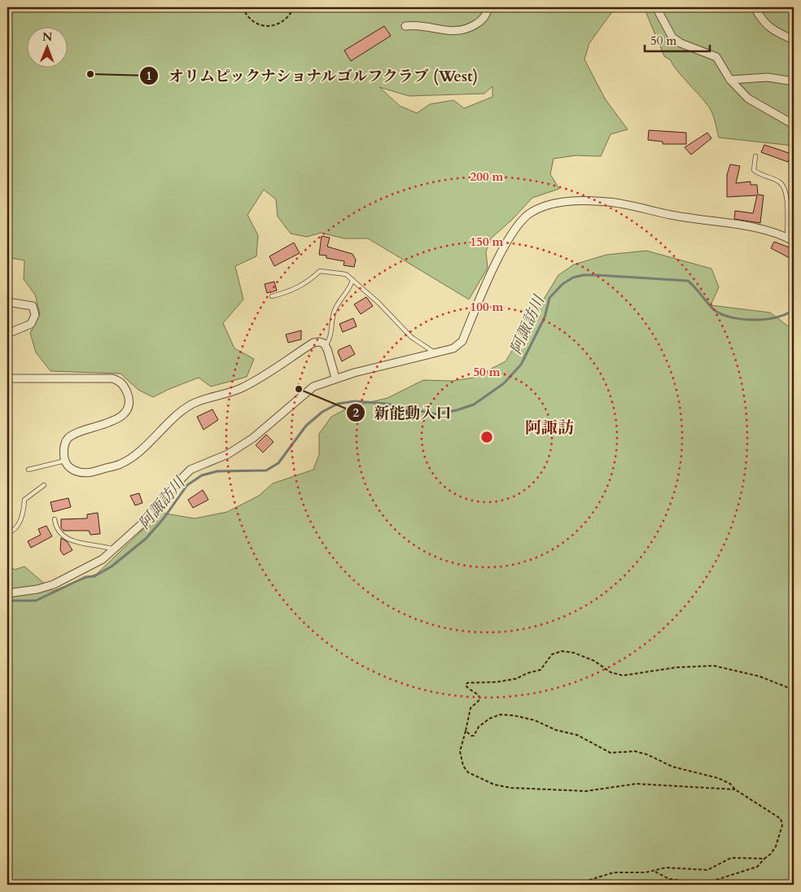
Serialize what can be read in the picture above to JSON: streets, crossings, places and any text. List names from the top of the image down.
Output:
{
  "districts": ["阿諏訪"],
  "water": ["阿諏訪川"],
  "places": ["オリムピックナショナルゴルフクラブ (West)", "新能動入口"],
  "scale_bar": "50 m",
  "north": "top",
  "rings": [
    "200 m",
    "150 m",
    "100 m",
    "50 m"
  ]
}
